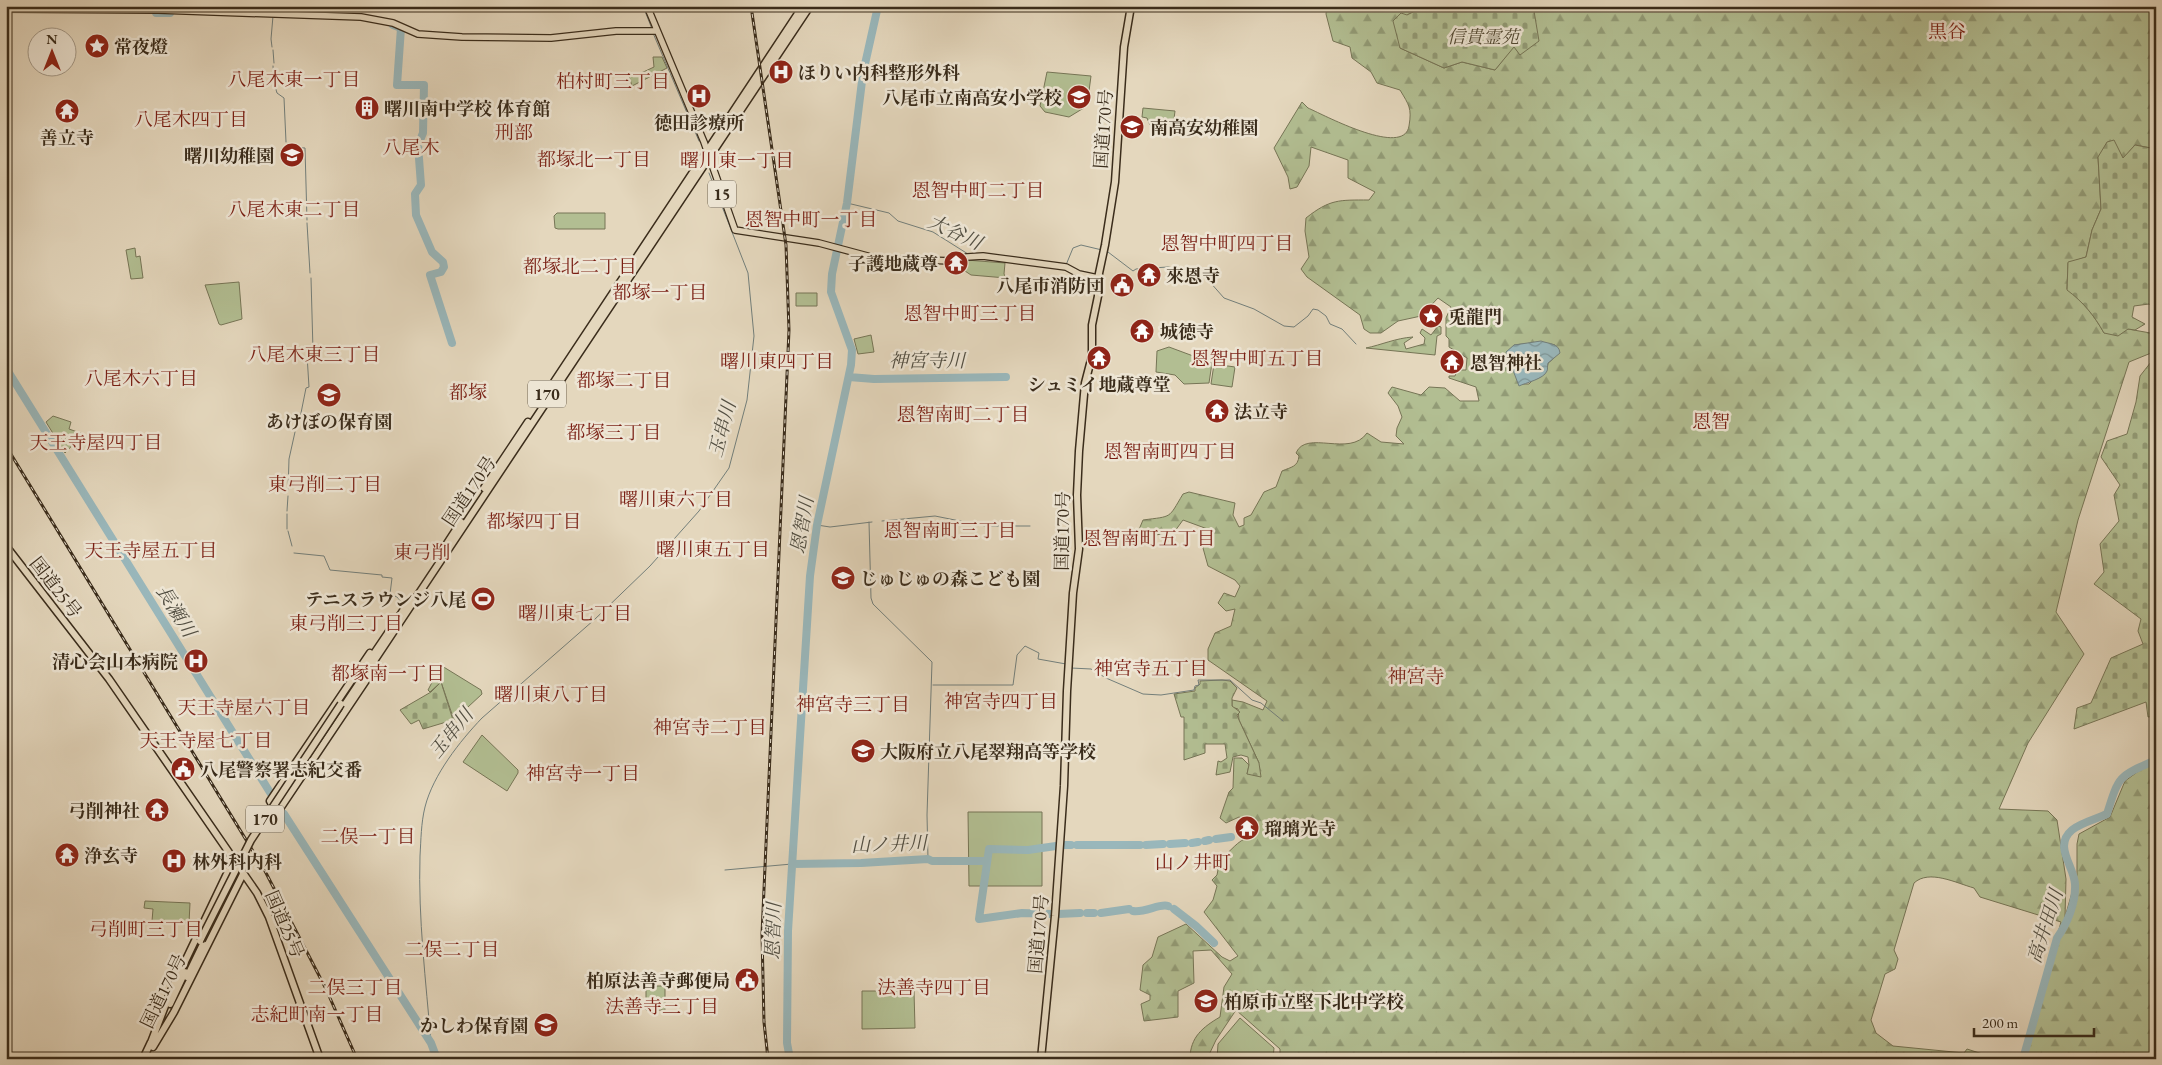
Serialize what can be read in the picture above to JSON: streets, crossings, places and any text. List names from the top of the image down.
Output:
{
  "streets": {
    "highway": ["国道170号", "170", "国道25号"],
    "main road": ["15"]
  },
  "crossings": [
    ["国道170号", "15"],
    ["国道170号", "170"],
    ["170", "国道25号"]
  ],
  "districts": [
    "黒谷",
    "八尾木東一丁目",
    "柏村町三丁目",
    "八尾木四丁目",
    "刑部",
    "八尾木",
    "都塚北一丁目",
    "曙川東一丁目",
    "恩智中町二丁目",
    "八尾木東二丁目",
    "恩智中町一丁目",
    "恩智中町四丁目",
    "都塚北二丁目",
    "都塚一丁目",
    "恩智中町三丁目",
    "八尾木東三丁目",
    "恩智中町五丁目",
    "曙川東四丁目",
    "八尾木六丁目",
    "都塚二丁目",
    "都塚",
    "恩智南町二丁目",
    "恩智",
    "都塚三丁目",
    "天王寺屋四丁目",
    "恩智南町四丁目",
    "東弓削二丁目",
    "曙川東六丁目",
    "都塚四丁目",
    "恩智南町三丁目",
    "恩智南町五丁目",
    "曙川東五丁目",
    "天王寺屋五丁目",
    "東弓削",
    "曙川東七丁目",
    "東弓削三丁目",
    "神宮寺五丁目",
    "都塚南一丁目",
    "神宮寺",
    "曙川東八丁目",
    "神宮寺四丁目",
    "神宮寺三丁目",
    "天王寺屋六丁目",
    "神宮寺二丁目",
    "天王寺屋七丁目",
    "神宮寺一丁目",
    "二俣一丁目",
    "山ノ井町",
    "弓削町三丁目",
    "二俣二丁目",
    "二俣三丁目",
    "法善寺四丁目",
    "法善寺三丁目",
    "志紀町南一丁目"
  ],
  "water": [
    "大谷川",
    "神宮寺川",
    "玉串川",
    "恩智川",
    "長瀬川",
    "山ノ井川",
    "高井田川"
  ],
  "parks": ["信貴霊苑"],
  "places": {
    "place": ["常夜燈", "兎龍門"],
    "hospital": [
      "ほりい内科整形外科",
      "徳田診療所",
      "清心会山本病院",
      "林外科内科"
    ],
    "school or university": [
      "八尾市立南高安小学校",
      "南高安幼稚園",
      "曙川幼稚園",
      "あけぼの保育園",
      "じゅじゅの森こども園",
      "大阪府立八尾翠翔高等学校",
      "柏原市立堅下北中学校",
      "かしわ保育園"
    ],
    "building": ["曙川南中学校 体育館"],
    "temple": [
      "善立寺",
      "子護地蔵尊",
      "來恩寺",
      "城徳寺",
      "シュミイ地蔵尊堂",
      "恩智神社",
      "法立寺",
      "弓削神社",
      "瑠璃光寺",
      "浄玄寺"
    ],
    "public building": ["八尾市消防団", "八尾警察署志紀交番", "柏原法善寺郵便局"],
    "sports": ["テニスラウンジ八尾"]
  },
  "scale_bar": "200 m",
  "north": "top"
}
